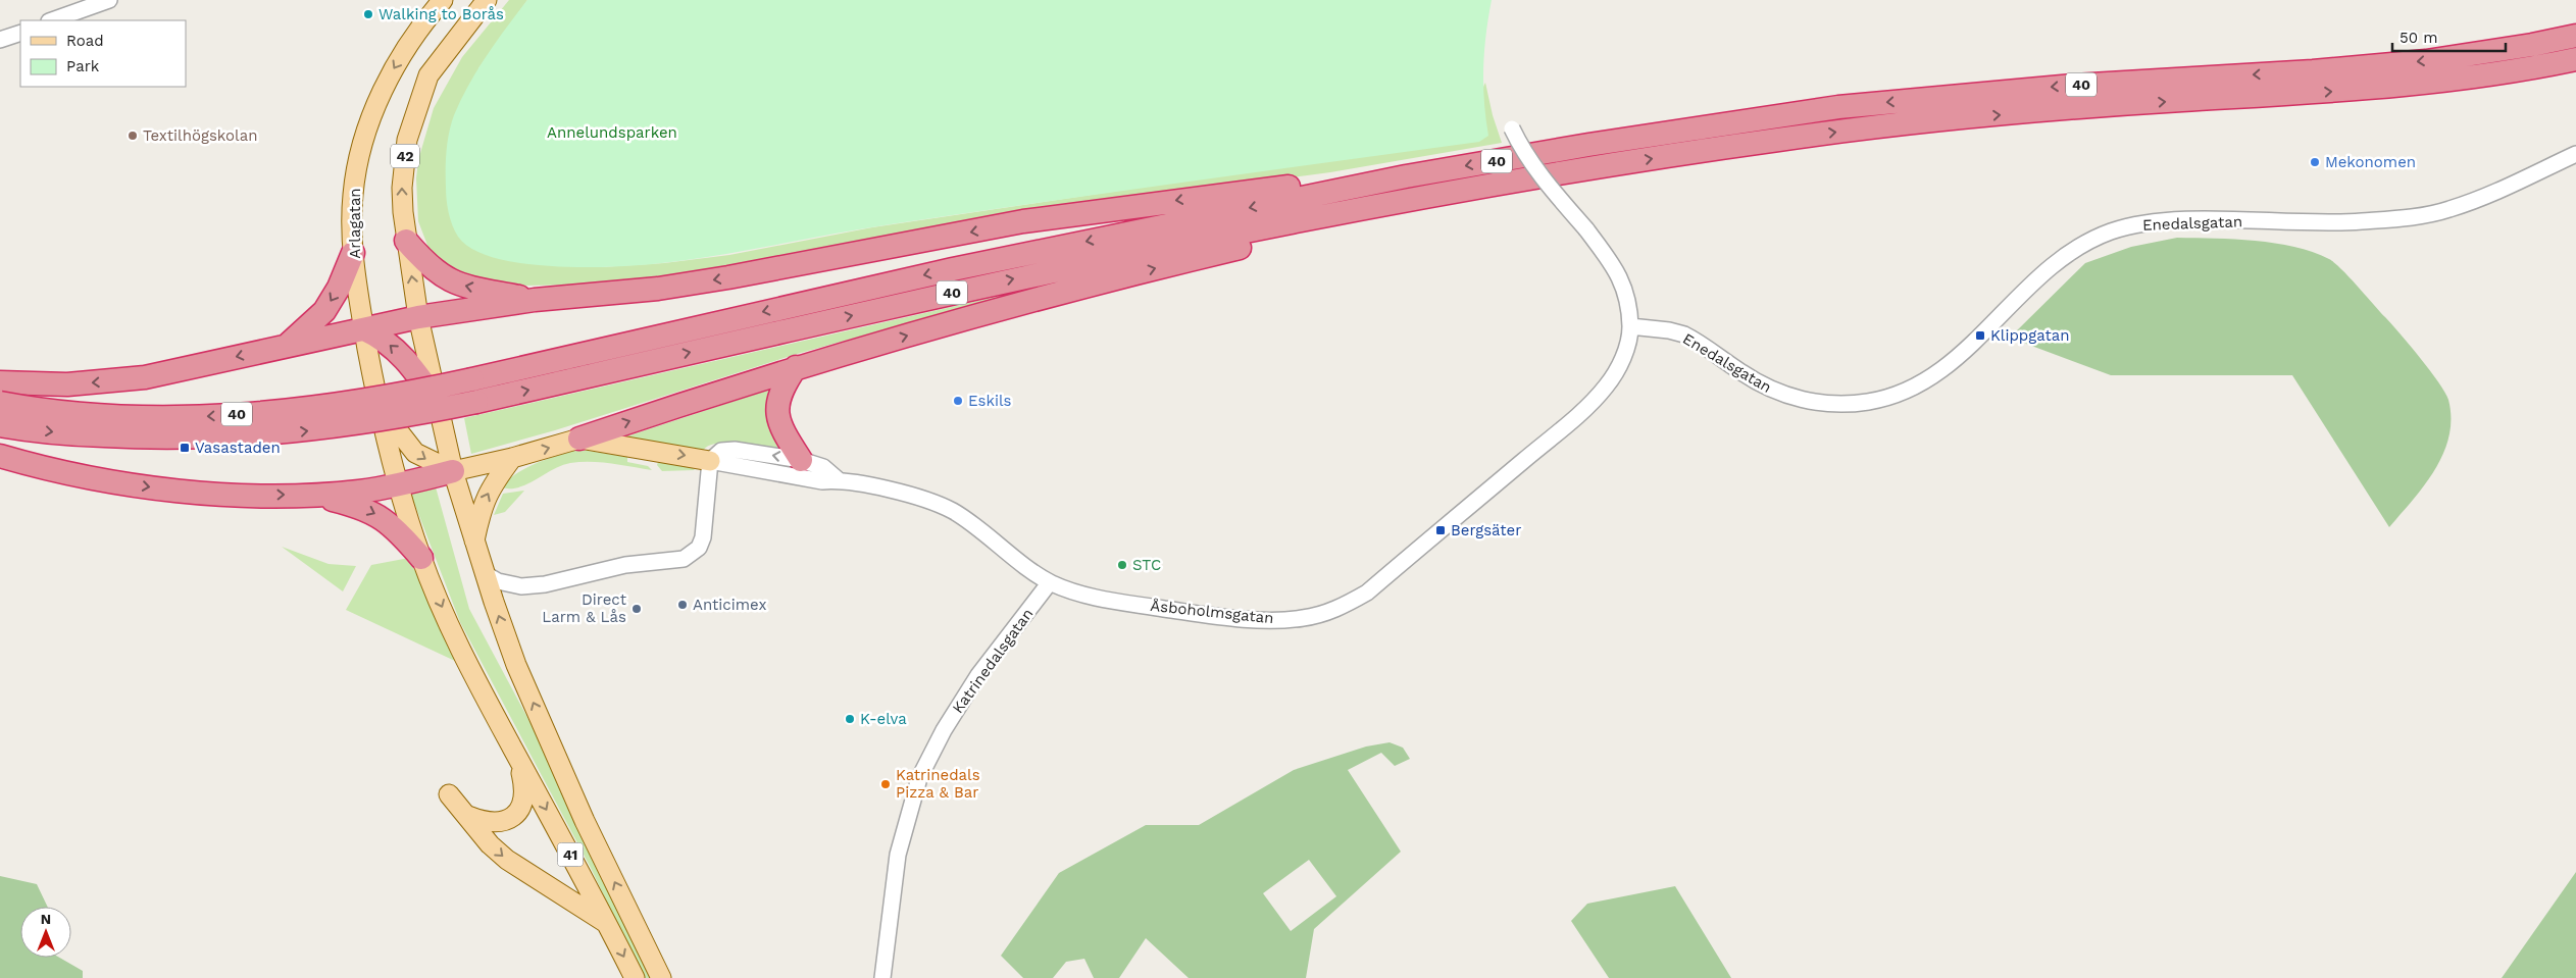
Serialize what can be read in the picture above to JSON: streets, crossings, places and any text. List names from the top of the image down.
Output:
{
  "streets": {
    "highway": ["40"],
    "main road": ["42", "Arlagatan", "41"],
    "street": ["Enedalsgatan", "Åsboholmsgatan", "Katrinedalsgatan"]
  },
  "crossings": [
    ["42", "41"],
    ["Arlagatan", "41"],
    ["Enedalsgatan", "Åsboholmsgatan"],
    ["Åsboholmsgatan", "Katrinedalsgatan"]
  ],
  "parks": ["Annelundsparken"],
  "places": {
    "other": [
      "Walking to Borås",
      "Textilhögskolan",
      "Mekonomen",
      "Eskils",
      "STC",
      "Anticimex",
      "Direct Larm & Lås",
      "K-elva",
      "Katrinedals Pizza & Bar"
    ],
    "transit": ["Klippgatan", "Vasastaden", "Bergsäter"]
  },
  "legend": ["Road", "Park"],
  "scale_bar": "50 m",
  "north": "top"
}
